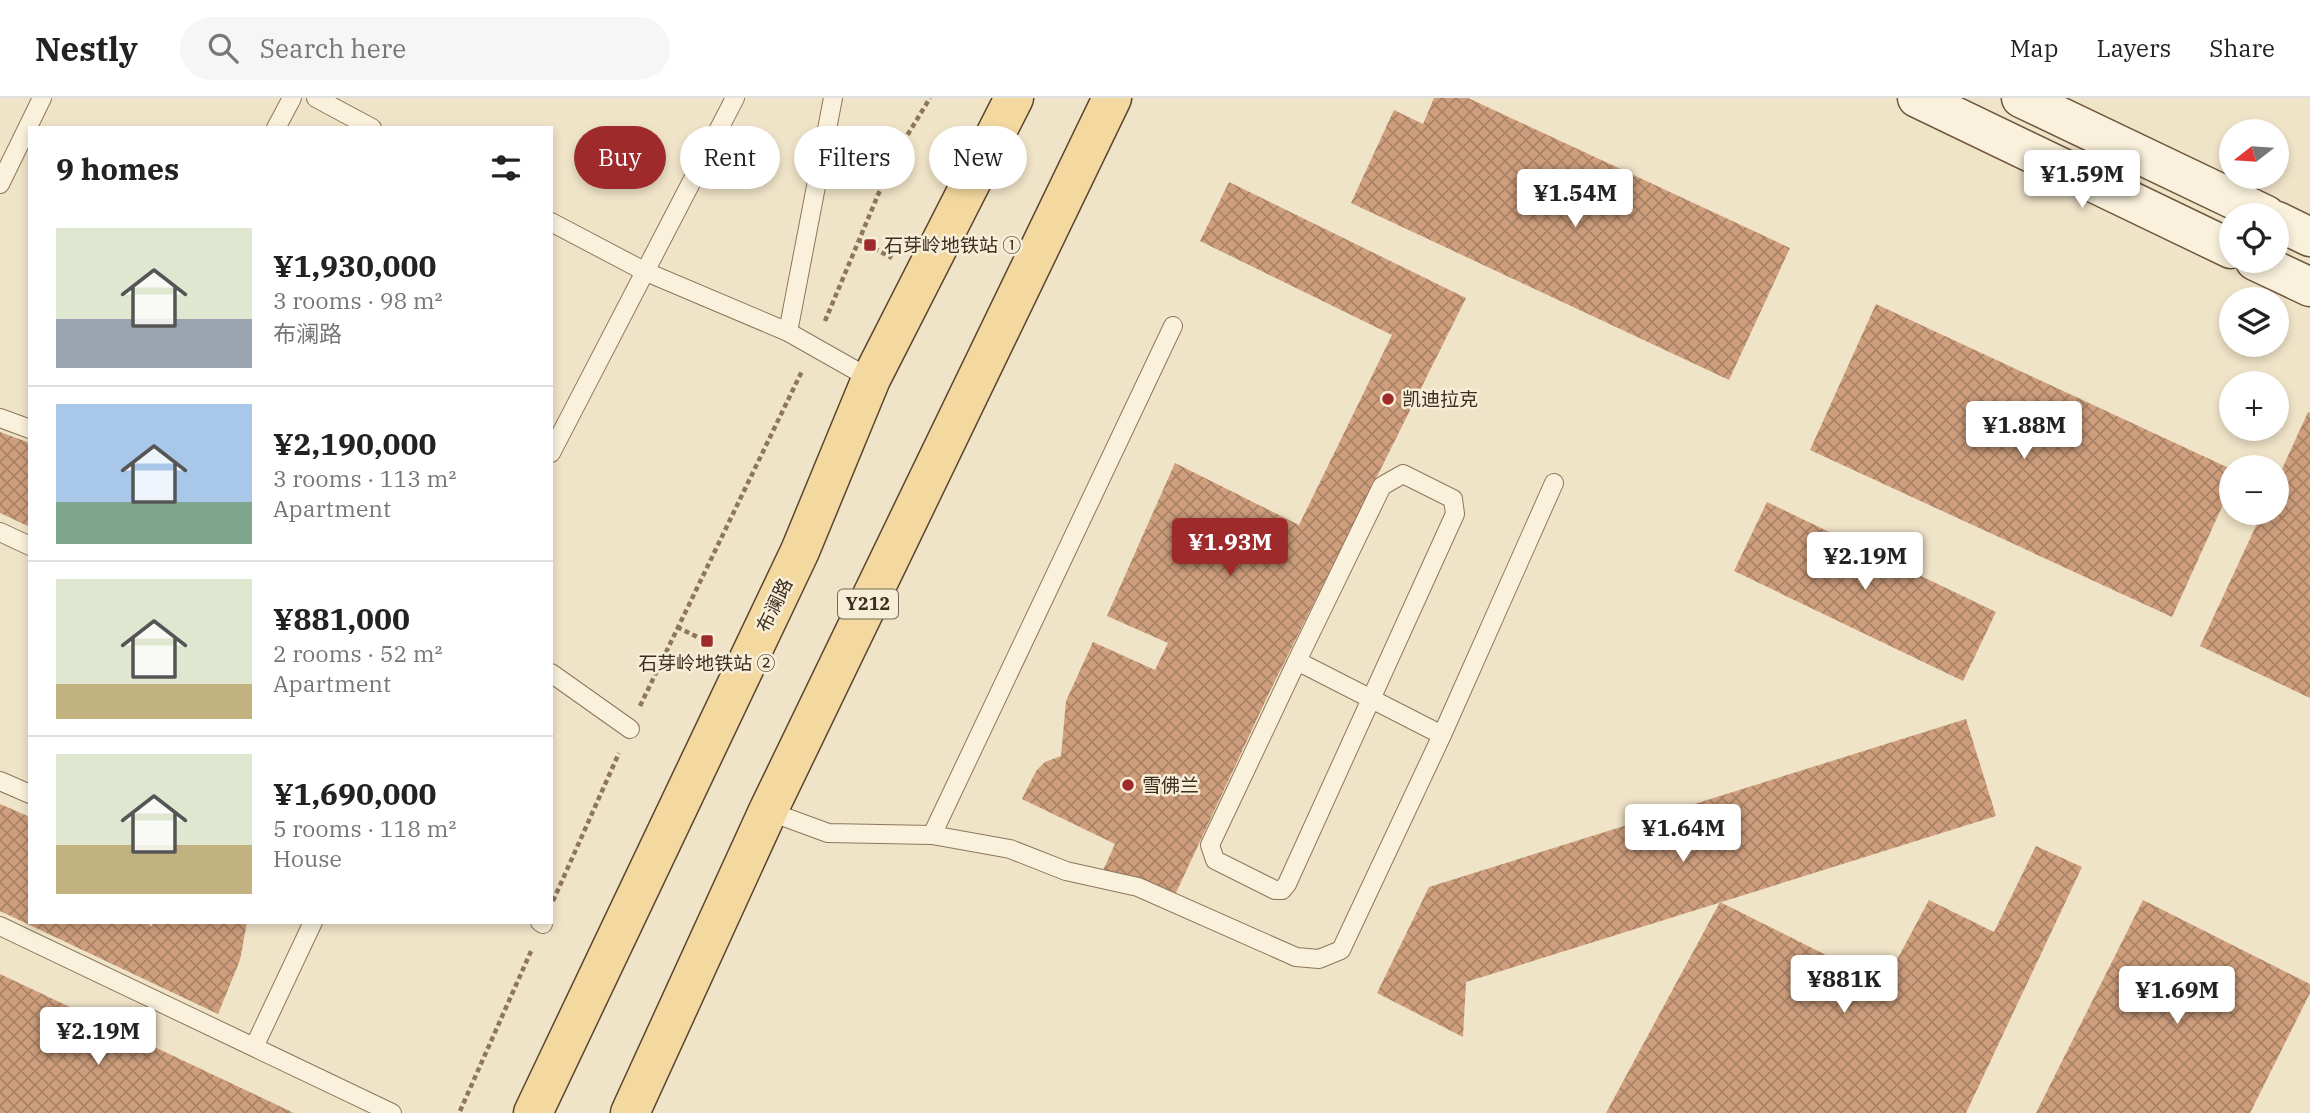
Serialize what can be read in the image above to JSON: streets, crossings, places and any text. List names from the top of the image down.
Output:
{
  "streets": {
    "main road": ["Y212", "布澜路"]
  },
  "places": {
    "transit": ["石芽岭地铁站 ①", "石芽岭地铁站 ②"],
    "other": ["凯迪拉克", "雪佛兰"]
  },
  "north": "left",
  "page": {
    "header": "Nestly",
    "search": "Search here",
    "nav": ["Map", "Layers", "Share"],
    "map_buttons": ["+", "−"],
    "chip": [
      "Buy",
      "Rent",
      "Filters",
      "New"
    ],
    "heading": "9 homes",
    "price": [
      "¥1.59M",
      "¥1.54M",
      "¥1.88M",
      "¥1.93M",
      "¥2.19M",
      "¥1.64M",
      "¥881K",
      "¥1.69M",
      "¥2.19M"
    ],
    "list": [
      {
        "name": "¥1,930,000",
        "note": "3 rooms · 98 m² · 布澜路"
      },
      {
        "name": "¥2,190,000",
        "note": "3 rooms · 113 m² · Apartment"
      },
      {
        "name": "¥881,000",
        "note": "2 rooms · 52 m² · Apartment"
      },
      {
        "name": "¥1,690,000",
        "note": "5 rooms · 118 m² · House"
      }
    ]
  }
}
